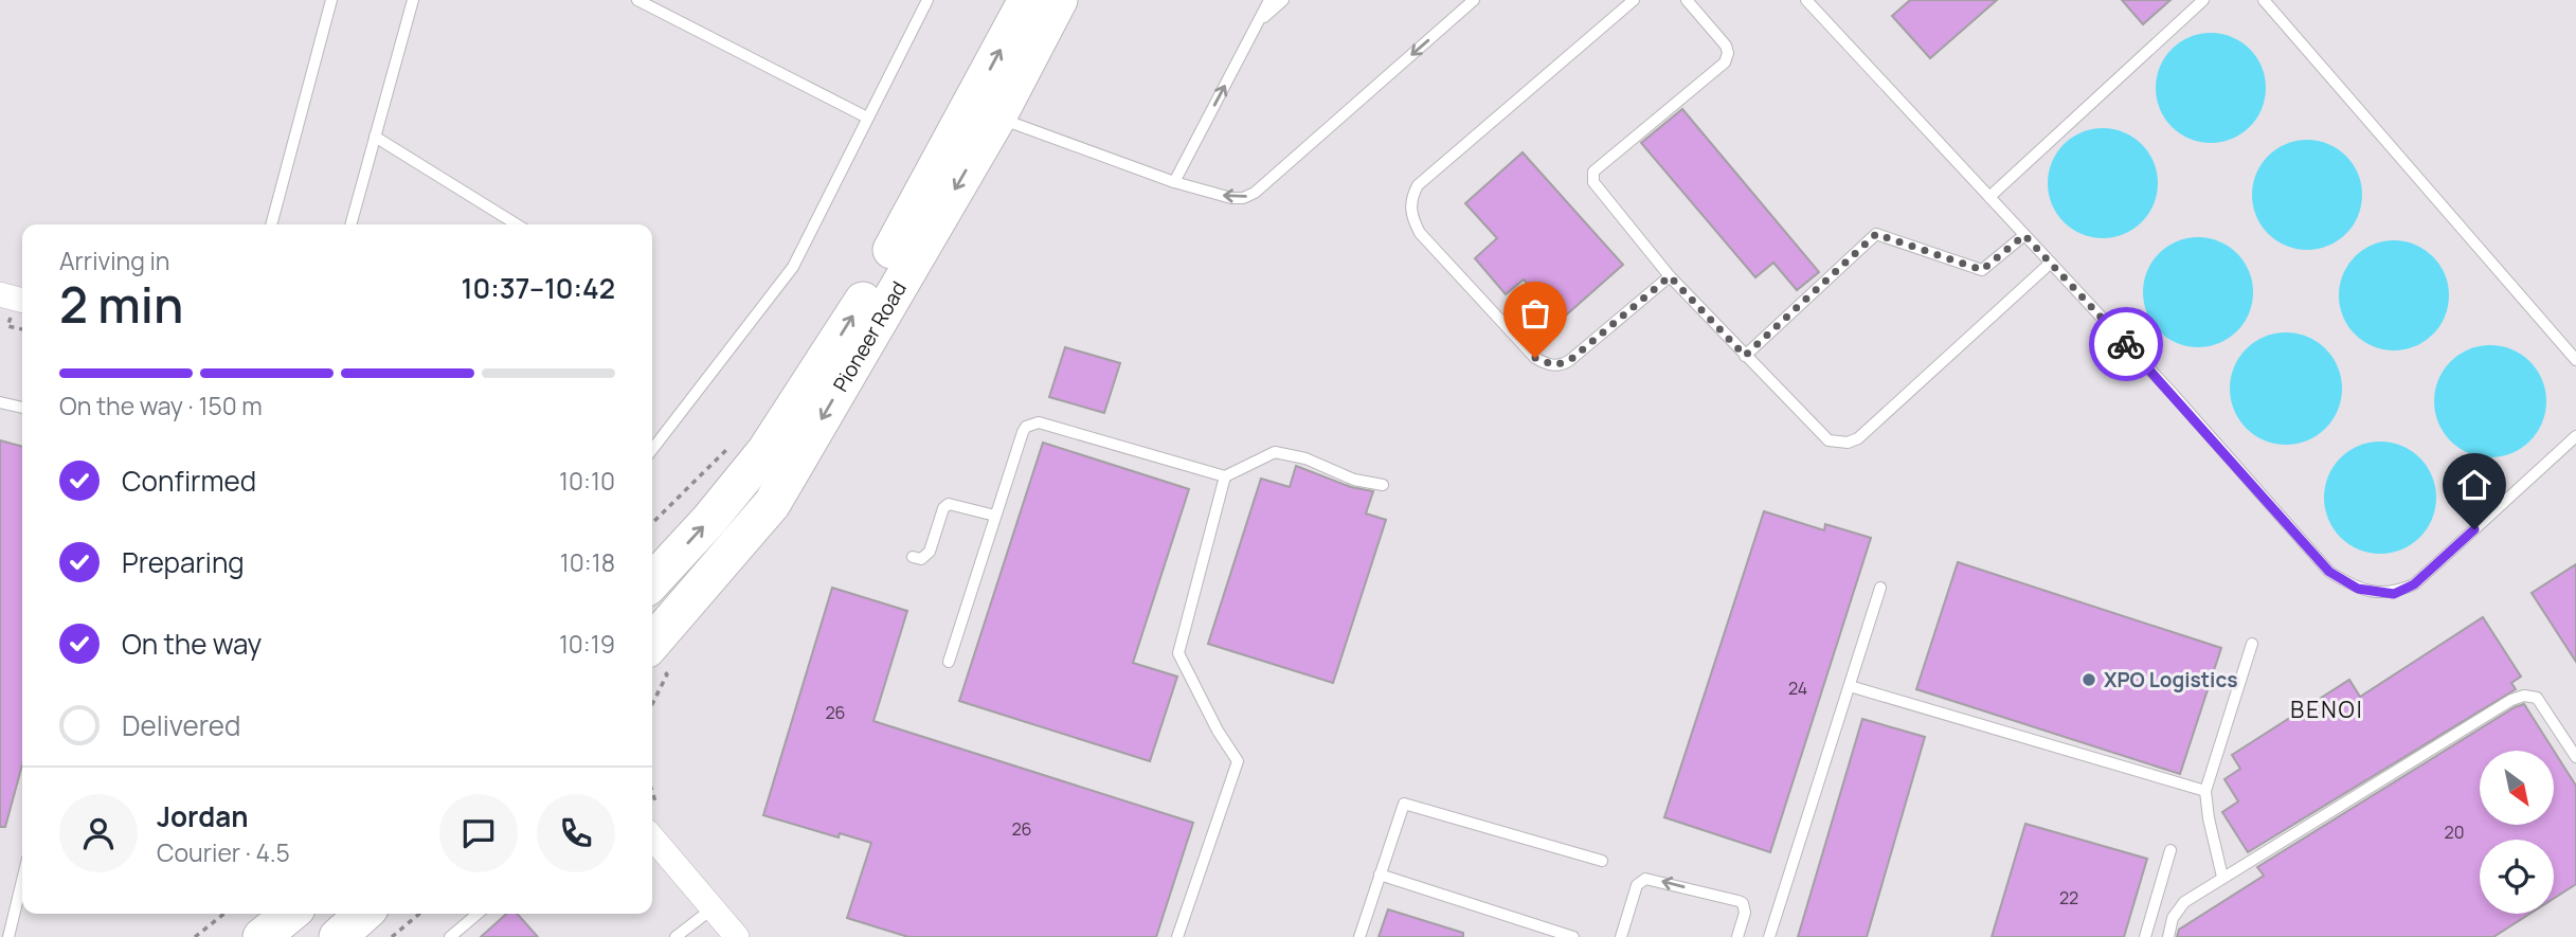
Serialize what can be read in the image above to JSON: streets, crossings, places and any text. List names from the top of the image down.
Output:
{
  "streets": {
    "main road": ["Pioneer Road"]
  },
  "districts": ["BENOI"],
  "places": ["XPO Logistics"],
  "house_numbers": [
    "24",
    "26",
    "26",
    "20",
    "22"
  ],
  "north": "bottom right",
  "page": {
    "heading": ["2 min", "Arriving in", "10:37–10:42"],
    "panel": ["Jordan", "Courier · 4.5"],
    "bar": "On the way · 150 m",
    "list": [
      ["Confirmed", "10:10"],
      ["Preparing", "10:18"],
      ["On the way", "10:19"],
      "Delivered"
    ]
  }
}
